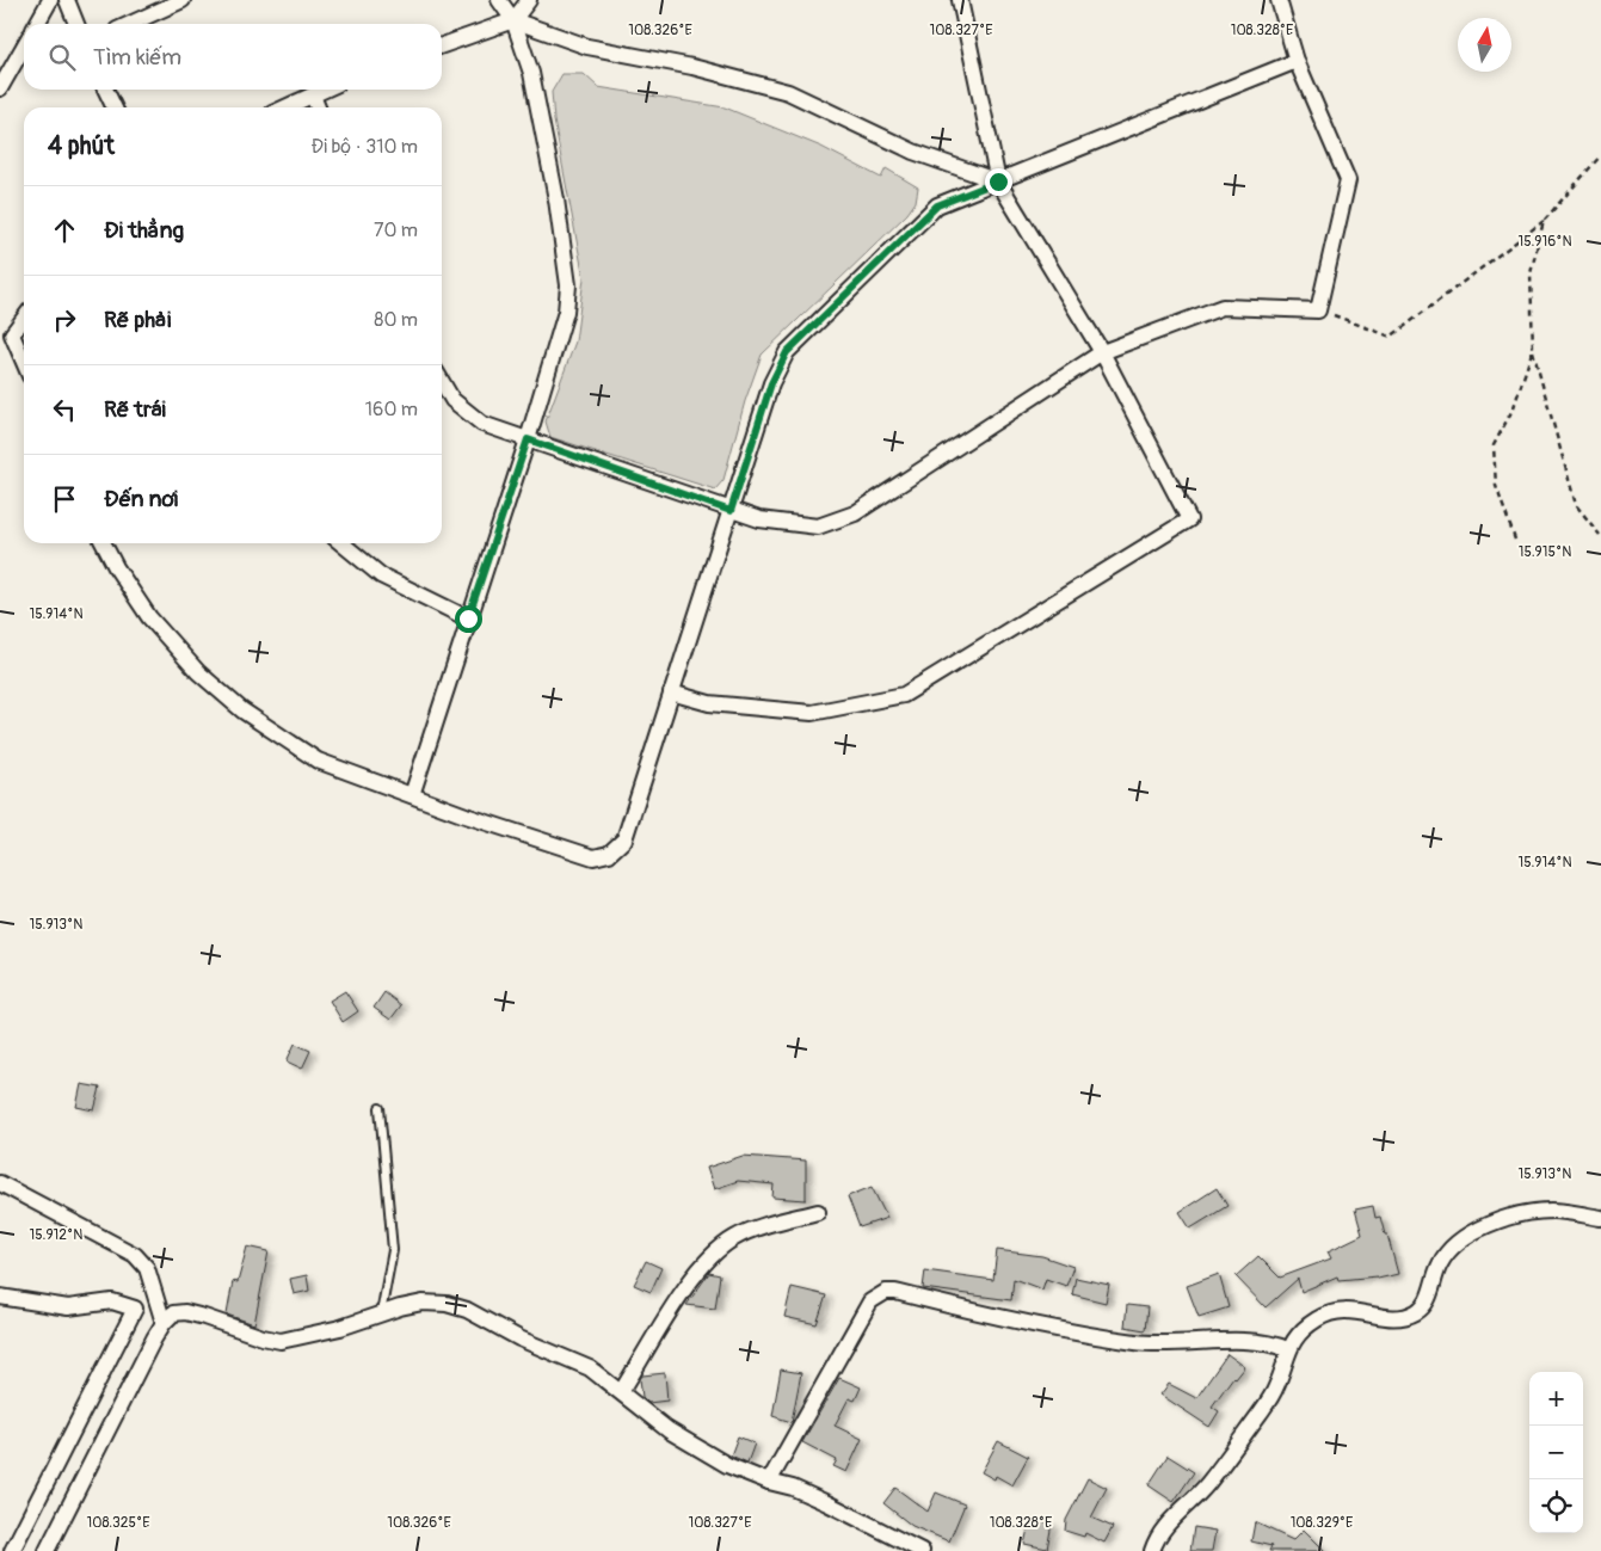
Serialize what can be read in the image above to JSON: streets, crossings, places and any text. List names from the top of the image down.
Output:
{
  "north": "top",
  "page": {
    "search": "Tìm kiếm",
    "heading": ["4 phút", "Đi bộ · 310 m"],
    "list": [
      ["Đi thẳng", "70 m"],
      ["Rẽ phải", "80 m"],
      ["Rẽ trái", "160 m"],
      "Đến nơi"
    ],
    "map_buttons": ["+", "−"]
  },
  "coordinates": [
    "108.326°E",
    "108.327°E",
    "108.328°E",
    "15.916°N",
    "15.915°N",
    "15.914°N",
    "15.913°N",
    "15.912°N",
    "108.325°E",
    "108.329°E"
  ]
}
